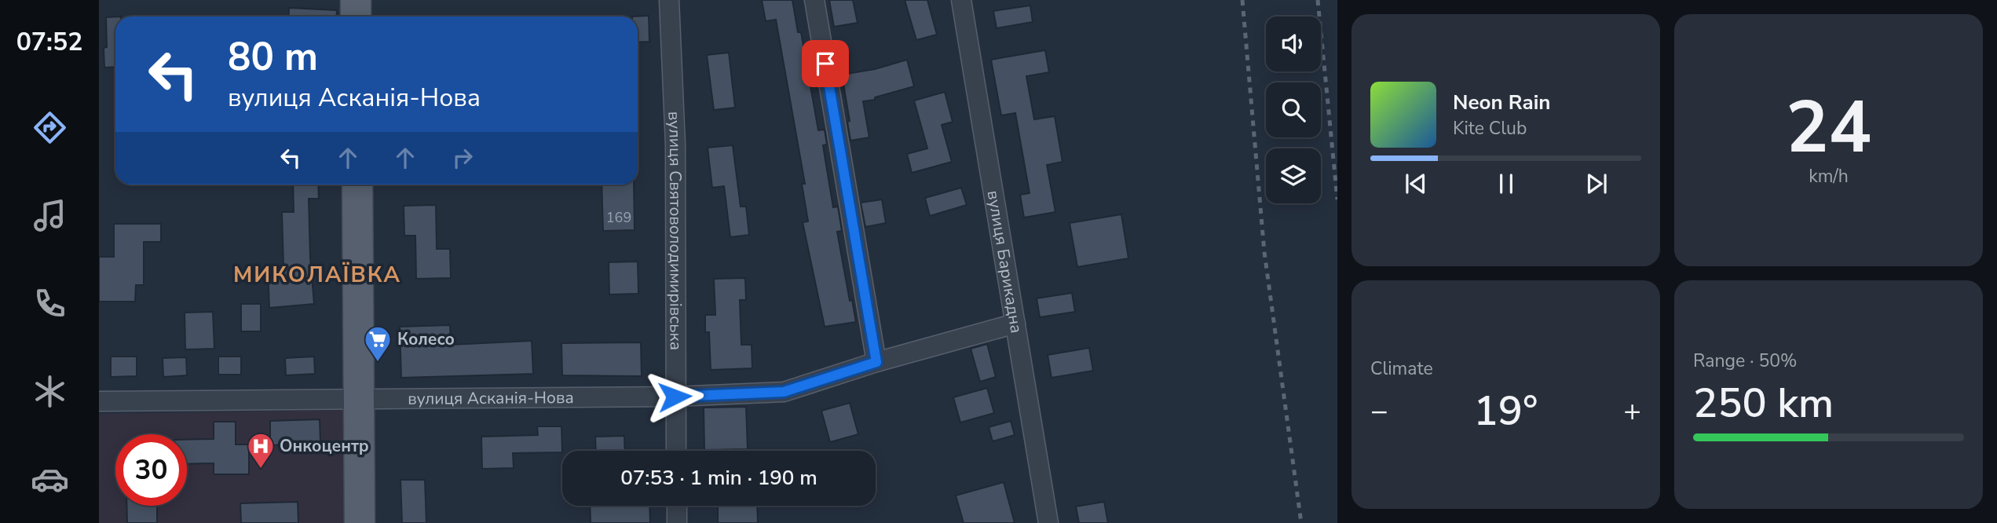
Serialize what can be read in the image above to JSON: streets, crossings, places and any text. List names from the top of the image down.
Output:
{
  "streets": {
    "street": ["вулиця Святоволодимирівська", "вулиця Барикадна", "вулиця Асканія-Нова"]
  },
  "crossings": [
    ["вулиця Святоволодимирівська", "вулиця Асканія-Нова"],
    ["вулиця Барикадна", "вулиця Асканія-Нова"]
  ],
  "districts": ["МИКОЛАЇВКА"],
  "places": {
    "supermarket": ["Колесо"],
    "hospital": ["Онкоцентр"]
  },
  "house_numbers": ["169"],
  "page": {
    "tabs": "07:52",
    "tile": [
      ["24", "km/h"],
      "Climate",
      ["Range · 50%", "250 km"]
    ],
    "turn": ["80 m", "вулиця Асканія-Нова"],
    "song": ["Neon Rain", "Kite Club"],
    "heat": ["−", "19°", "+"],
    "limit": "30",
    "trip": "07:53 · 1 min · 190 m"
  }
}
